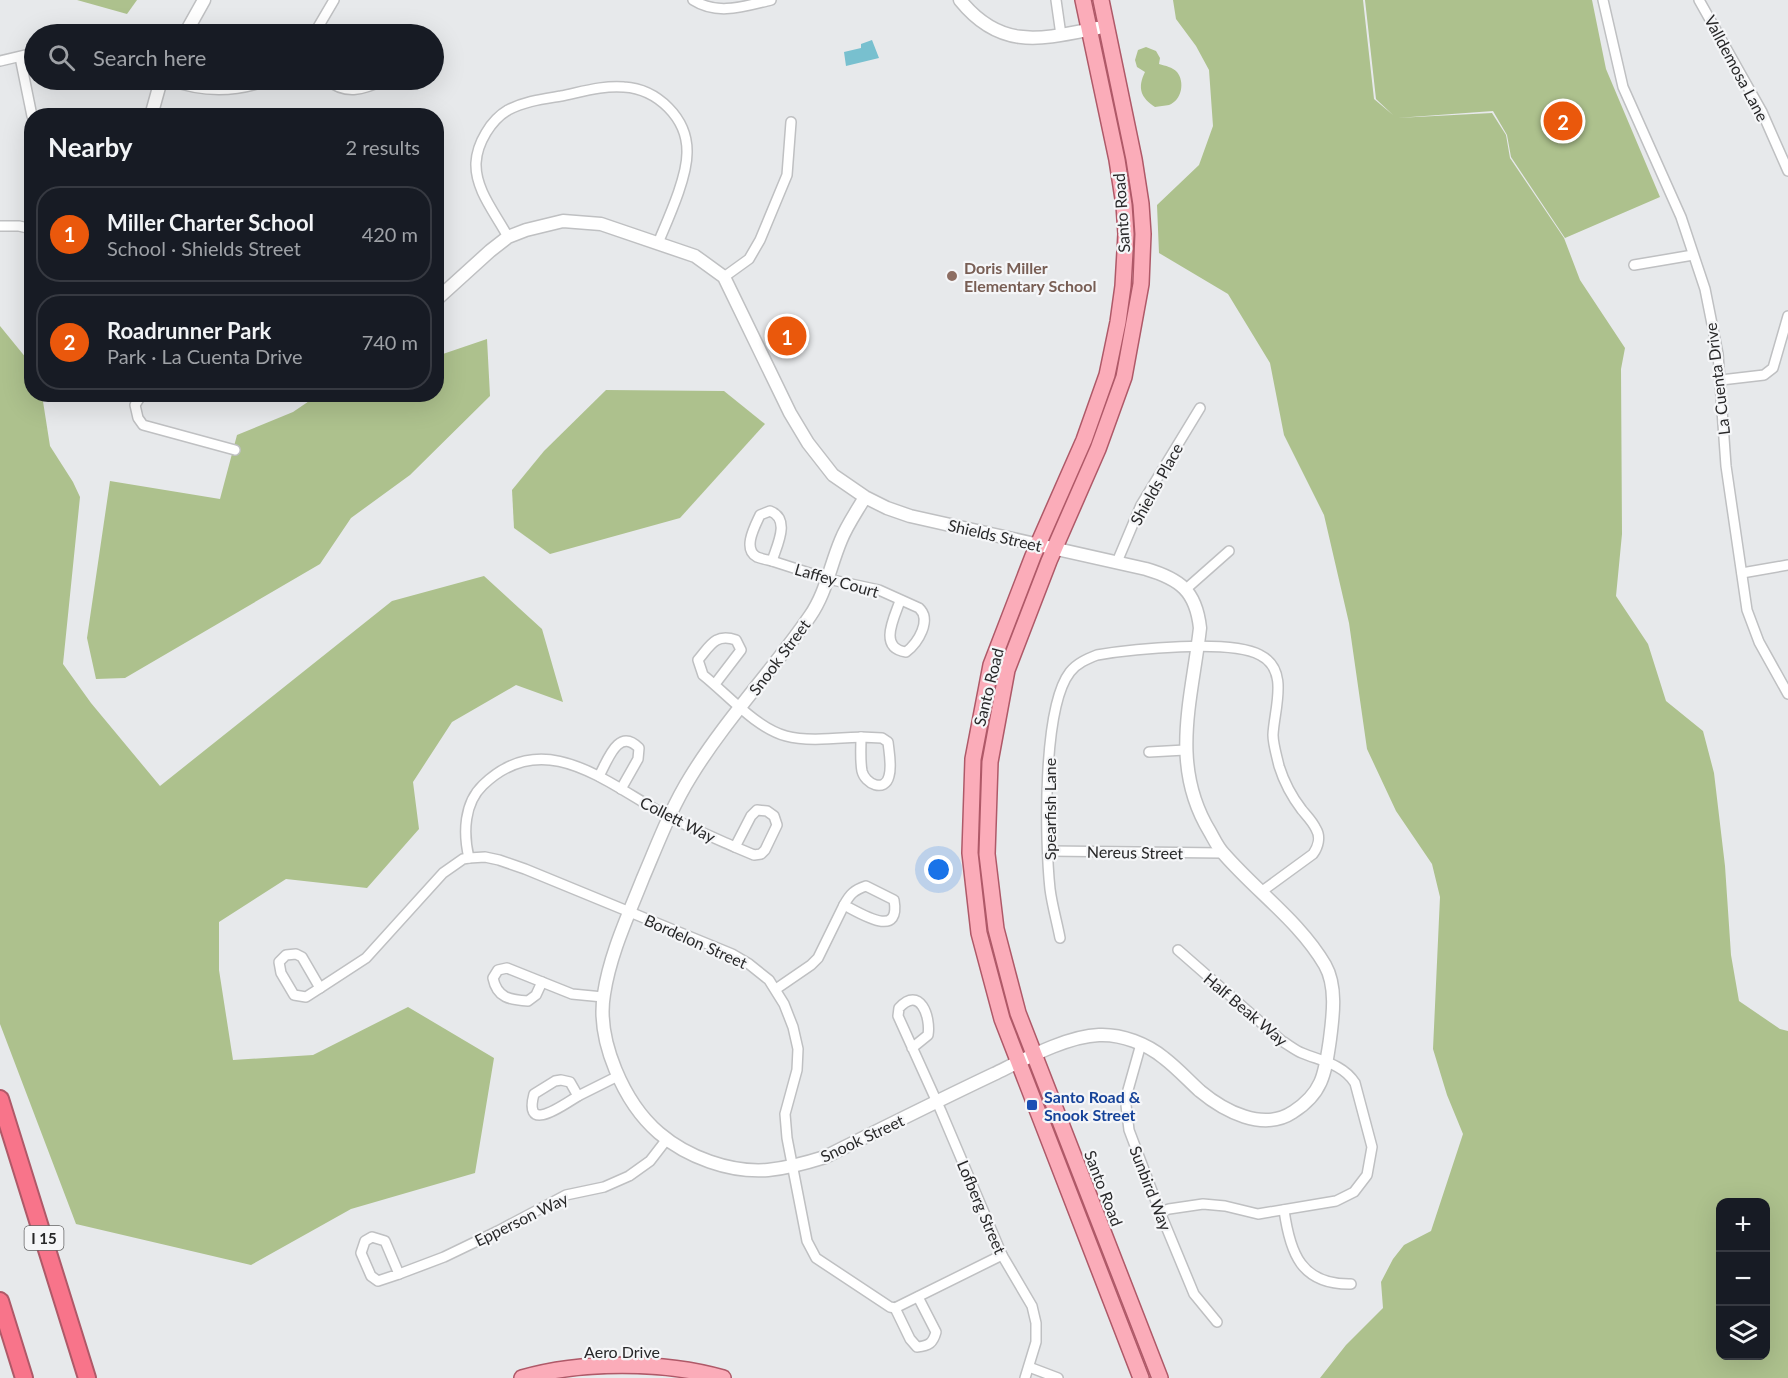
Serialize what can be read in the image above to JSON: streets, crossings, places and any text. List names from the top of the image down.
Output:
{
  "streets": {
    "highway": ["I 15"],
    "main road": ["Santo Road", "Aero Drive"],
    "street": [
      "Valldemosa Lane",
      "La Cuenta Drive",
      "Shields Place",
      "Shields Street",
      "Laffey Court",
      "Snook Street",
      "Spearfish Lane",
      "Collett Way",
      "Nereus Street",
      "Bordelon Street",
      "Half Beak Way",
      "Sunbird Way",
      "Lofberg Street",
      "Epperson Way"
    ]
  },
  "crossings": [
    ["Santo Road", "Shields Street"],
    ["Santo Road", "Snook Street"],
    ["Shields Place", "Shields Street"],
    ["Shields Street", "Snook Street"],
    ["Laffey Court", "Snook Street"],
    ["Snook Street", "Collett Way"],
    ["Snook Street", "Bordelon Street"],
    ["Snook Street", "Half Beak Way"],
    ["Snook Street", "Sunbird Way"],
    ["Snook Street", "Lofberg Street"],
    ["Snook Street", "Epperson Way"],
    ["Spearfish Lane", "Nereus Street"],
    ["Collett Way", "Bordelon Street"],
    ["Half Beak Way", "Sunbird Way"]
  ],
  "places": {
    "other": ["Doris Miller Elementary School"],
    "transit": ["Santo Road & Snook Street"]
  },
  "page": {
    "search": "Search here",
    "pins": ["2", "1"],
    "heading": ["Nearby", "2 results"],
    "list": [
      {
        "mark": "1",
        "name": "Miller Charter School",
        "note": "School · Shields Street",
        "value": "420 m"
      },
      {
        "mark": "2",
        "name": "Roadrunner Park",
        "note": "Park · La Cuenta Drive",
        "value": "740 m"
      }
    ],
    "map_buttons": ["+", "−"]
  }
}
